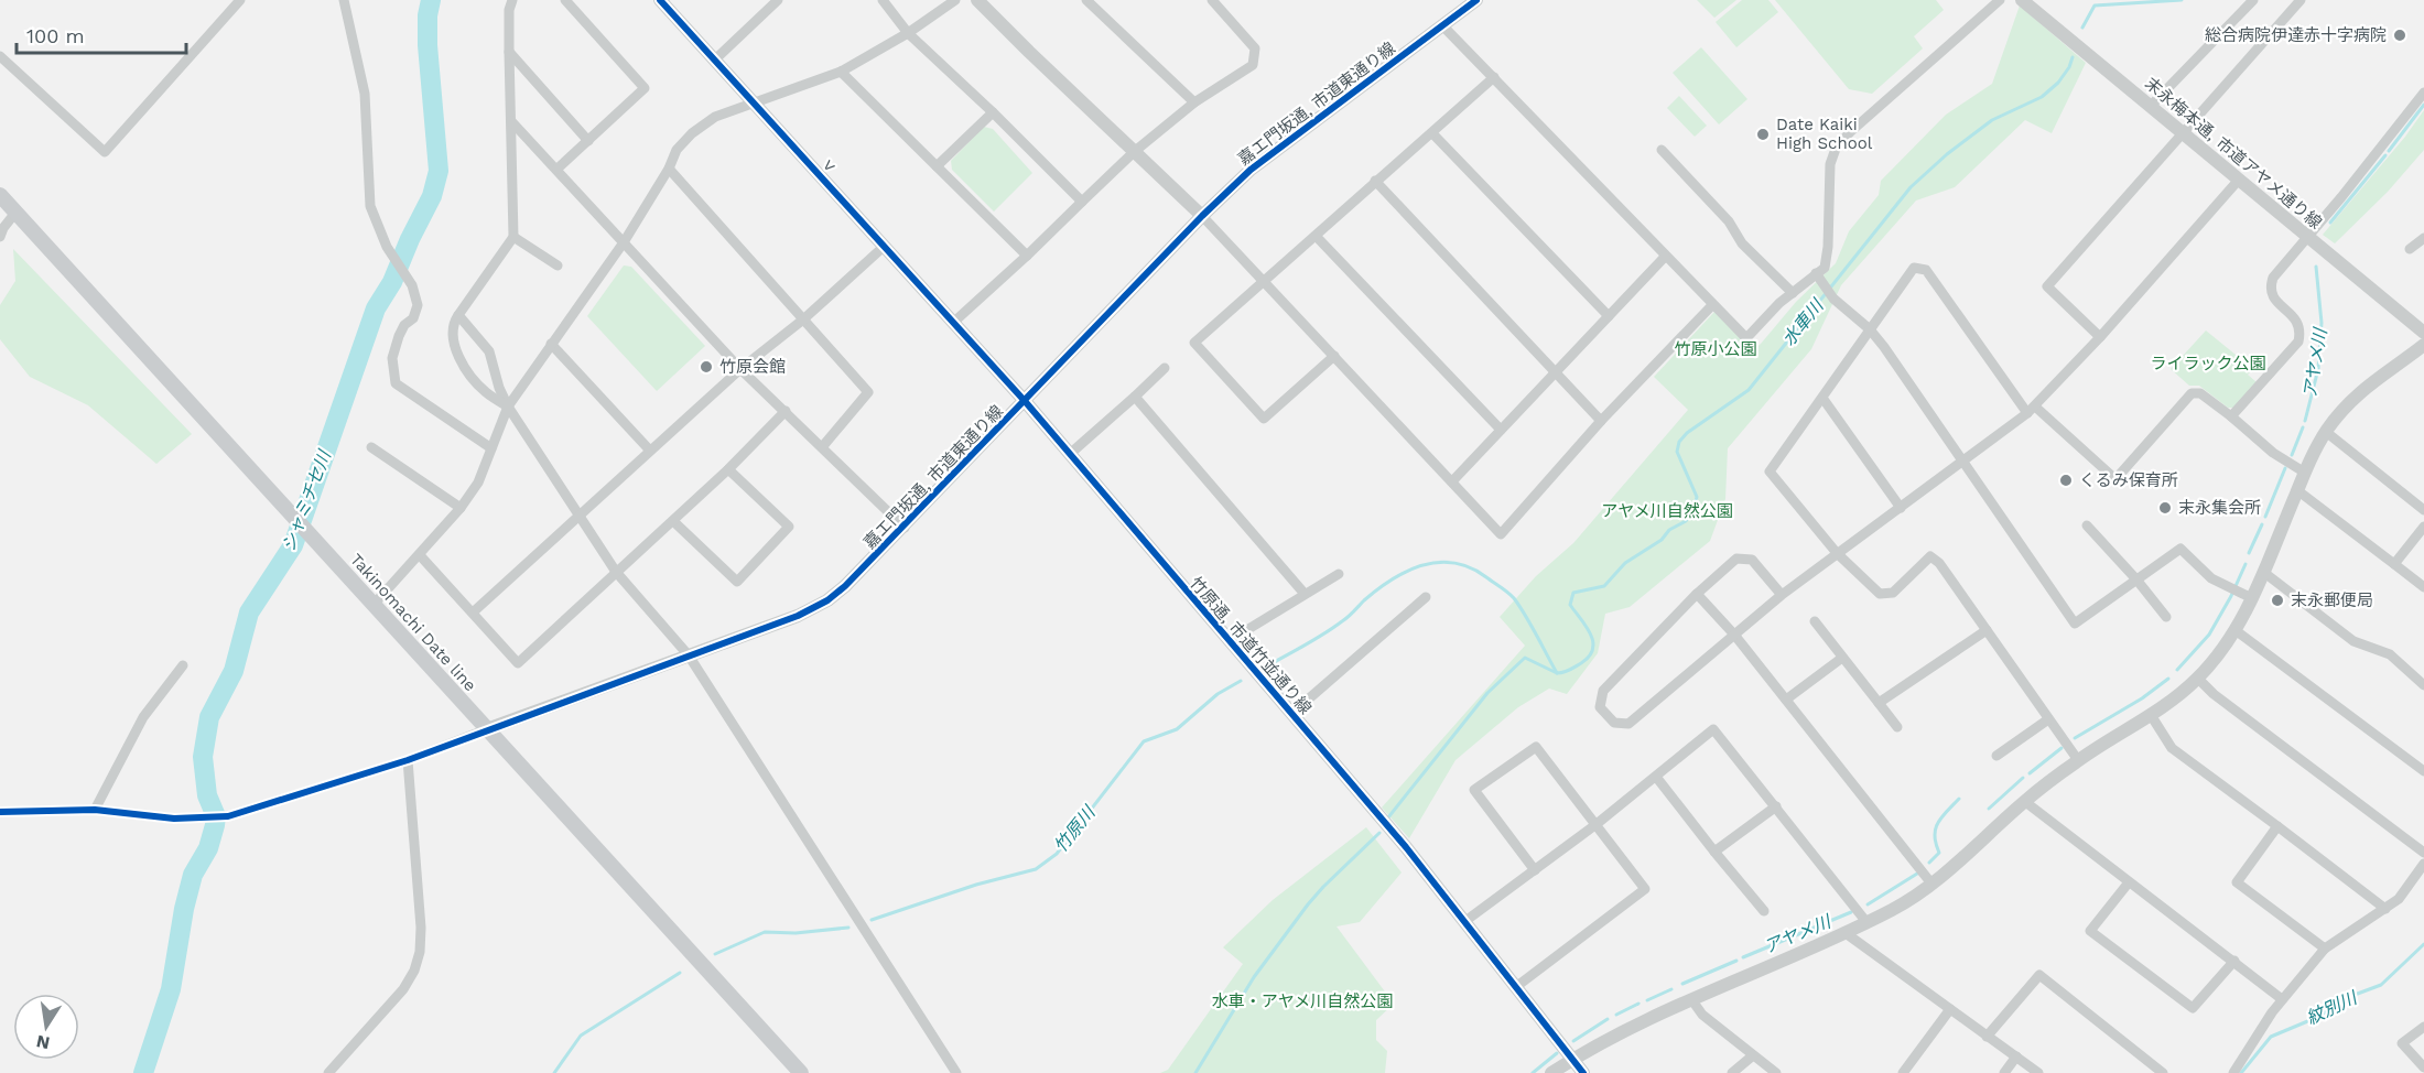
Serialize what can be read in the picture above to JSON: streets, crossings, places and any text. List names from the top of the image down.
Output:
{
  "streets": {
    "main road": ["Takinomachi Date line"],
    "street": [
      "嘉エ門坂通, 市道東通り線",
      "末永梅本通, 市道アヤメ通り線",
      "ｖ",
      "竹原通, 市道竹並通り線"
    ]
  },
  "crossings": [
    ["嘉エ門坂通, 市道東通り線", "Takinomachi Date line"],
    ["嘉エ門坂通, 市道東通り線", "竹原通, 市道竹並通り線"],
    ["ｖ", "竹原通, 市道竹並通り線"]
  ],
  "water": [
    "水車川",
    "アヤメ川",
    "シャミチセ川",
    "竹原川",
    "紋別川"
  ],
  "parks": [
    "竹原小公園",
    "ライラック公園",
    "アヤメ川自然公園",
    "水車・アヤメ川自然公園"
  ],
  "places": [
    "総合病院伊達赤十字病院",
    "Date Kaiki High School",
    "竹原会館",
    "くるみ保育所",
    "末永集会所",
    "末永郵便局"
  ],
  "scale_bar": "100 m",
  "north": "bottom"
}
